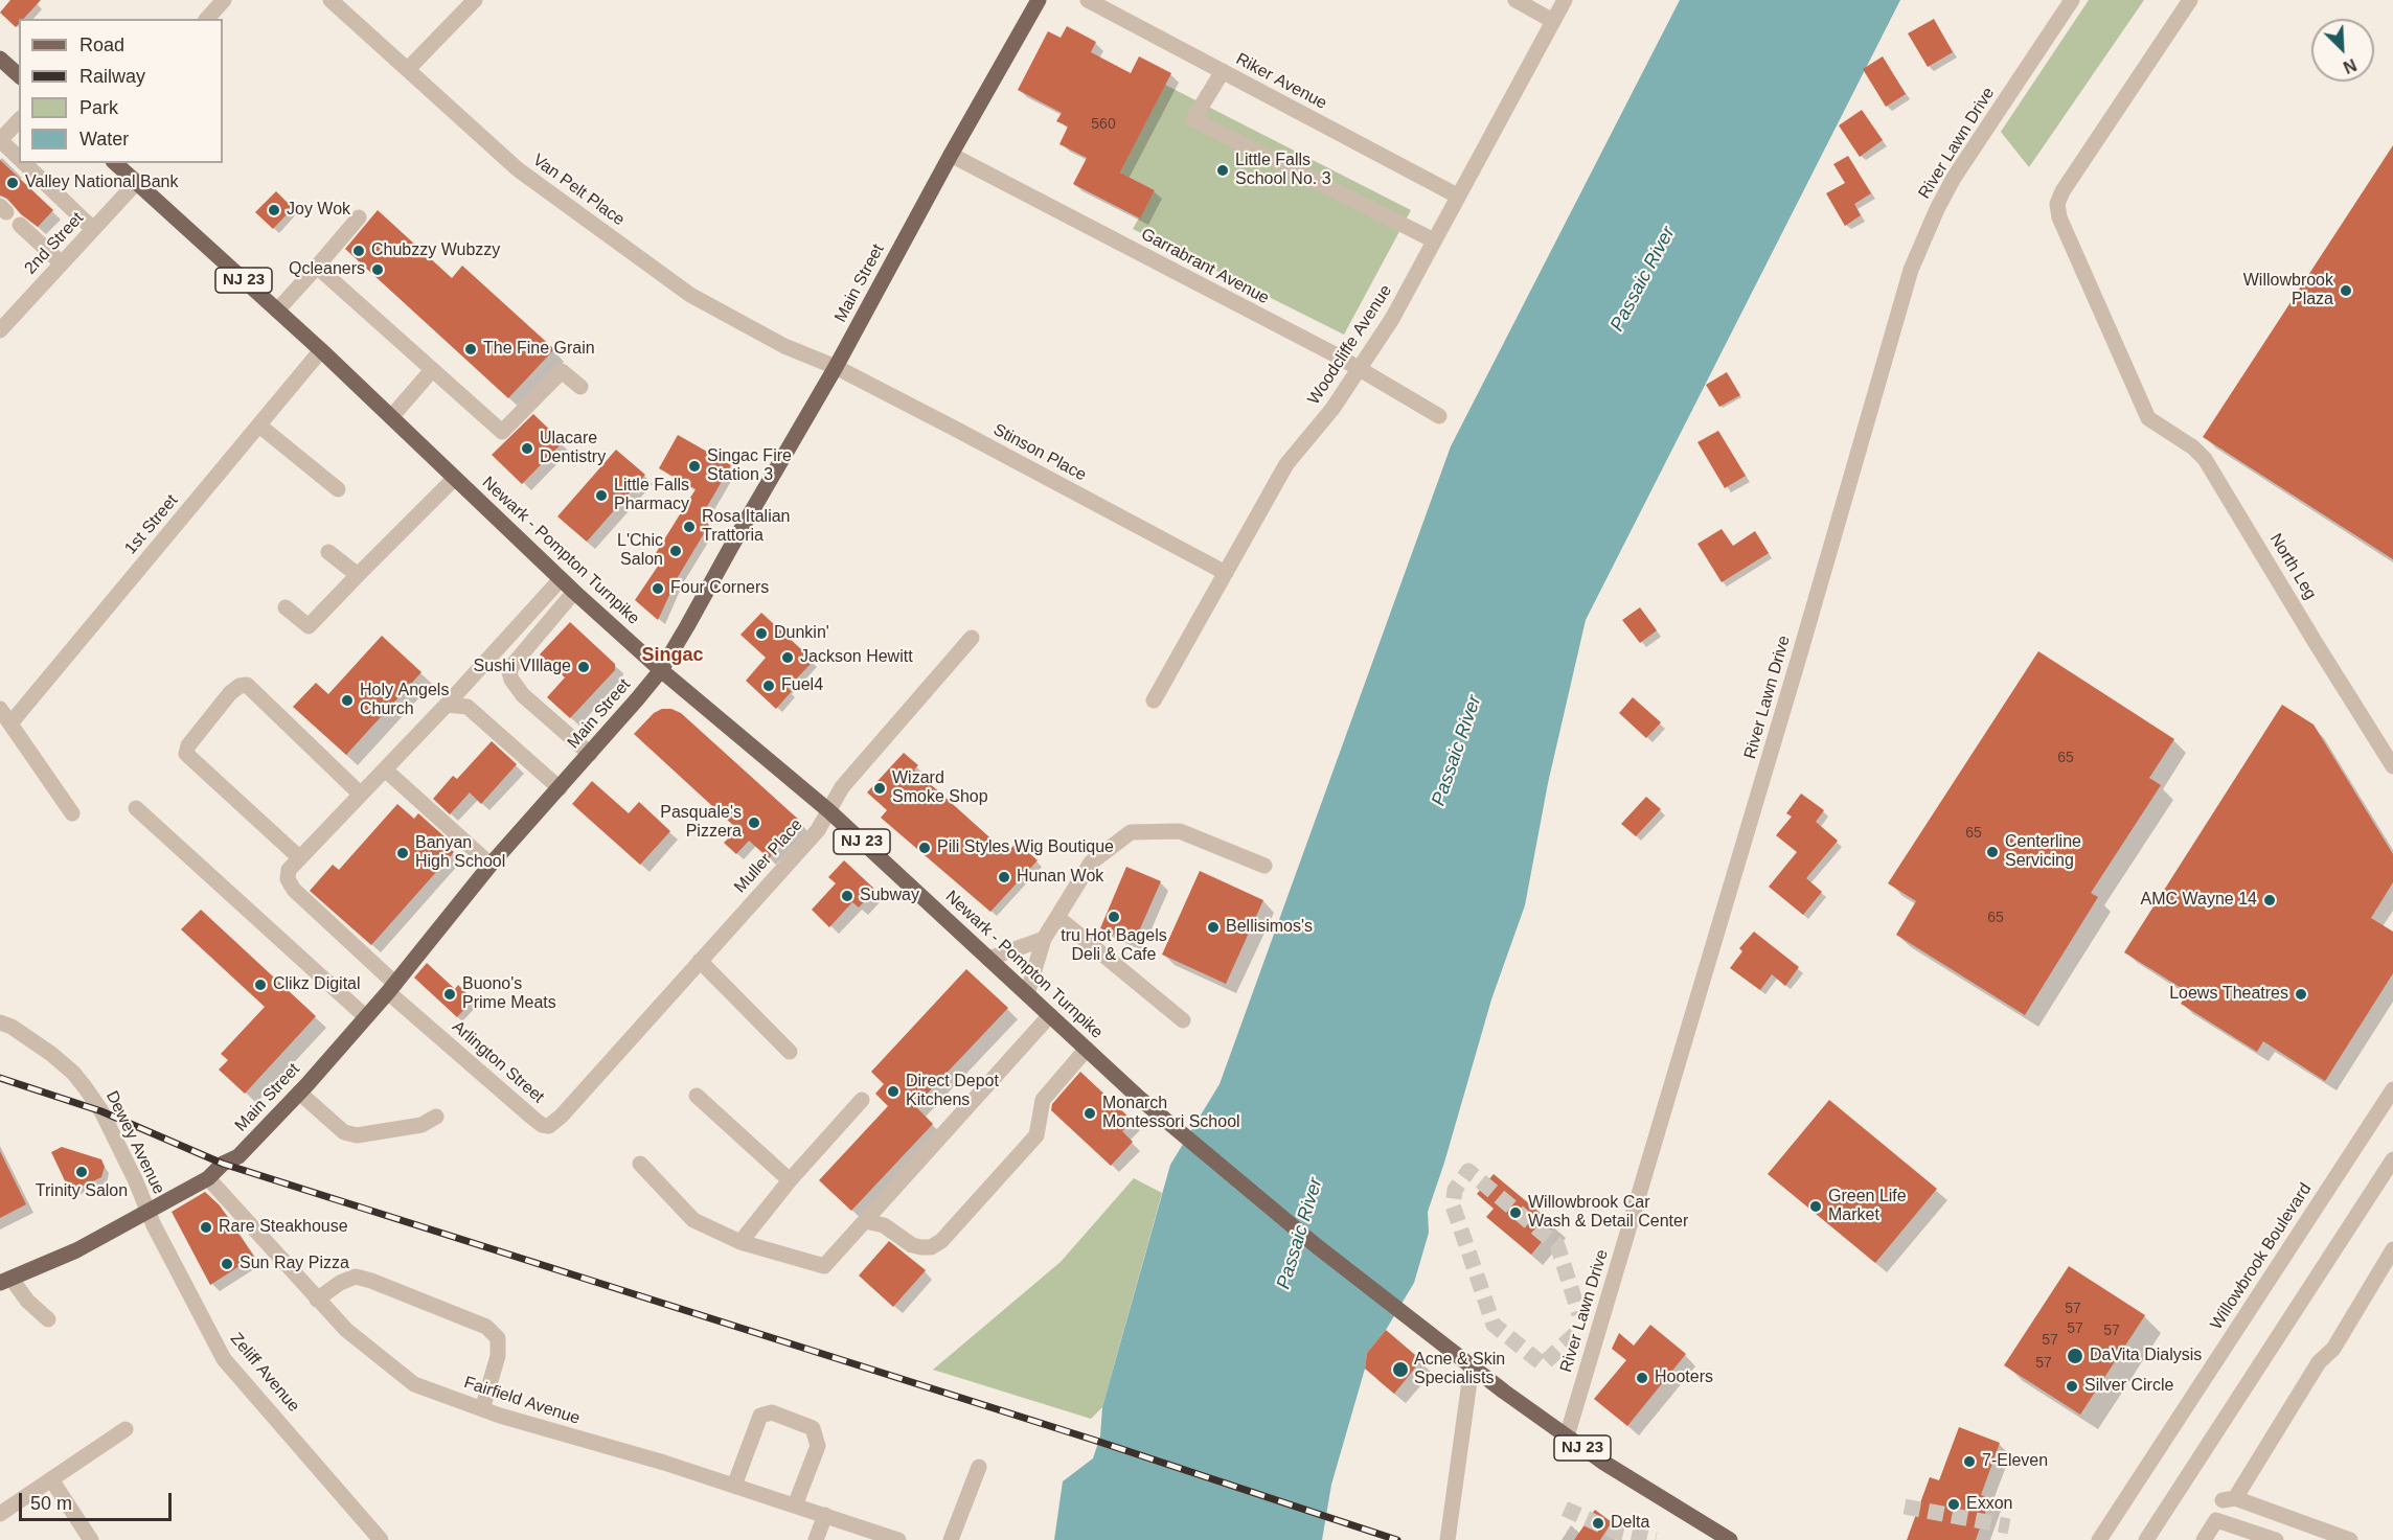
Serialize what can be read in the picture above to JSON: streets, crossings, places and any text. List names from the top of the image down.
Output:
{
  "streets": {
    "main road": ["NJ 23", "Main Street", "Newark - Pompton Turnpike"],
    "street": [
      "Riker Avenue",
      "River Lawn Drive",
      "Van Pelt Place",
      "2nd Street",
      "Garrabrant Avenue",
      "Woodcliffe Avenue",
      "Stinson Place",
      "1st Street",
      "North Leg",
      "Muller Place",
      "Arlington Street",
      "Dewey Avenue",
      "Willowbrook Boulevard",
      "Zeliff Avenue",
      "Fairfield Avenue"
    ]
  },
  "crossings": [
    ["Riker Avenue", "Woodcliffe Avenue"],
    ["River Lawn Drive", "Newark - Pompton Turnpike"],
    ["Van Pelt Place", "Main Street"],
    ["Van Pelt Place", "Stinson Place"],
    ["2nd Street", "Newark - Pompton Turnpike"],
    ["Garrabrant Avenue", "Main Street"],
    ["Garrabrant Avenue", "Woodcliffe Avenue"],
    ["Main Street", "Stinson Place"],
    ["Main Street", "Newark - Pompton Turnpike"],
    ["Main Street", "Arlington Street"],
    ["Main Street", "Dewey Avenue"],
    ["Main Street", "Zeliff Avenue"],
    ["Main Street", "Fairfield Avenue"],
    ["Woodcliffe Avenue", "Stinson Place"],
    ["1st Street", "Newark - Pompton Turnpike"],
    ["Newark - Pompton Turnpike", "Muller Place"],
    ["Muller Place", "Arlington Street"],
    ["Dewey Avenue", "Zeliff Avenue"]
  ],
  "districts": ["Singac"],
  "water": ["Passaic River"],
  "places": [
    "Little Falls School No. 3",
    "Valley National Bank",
    "Joy Wok",
    "Chubzzy Wubzzy",
    "Qcleaners",
    "Willowbrook Plaza",
    "The Fine Grain",
    "Ulacare Dentistry",
    "Singac Fire Station 3",
    "Little Falls Pharmacy",
    "Rosa Italian Trattoria",
    "L'Chic Salon",
    "Four Corners",
    "Dunkin'",
    "Jackson Hewitt",
    "Sushi VIllage",
    "Fuel4",
    "Holy Angels Church",
    "Wizard Smoke Shop",
    "Pasquale's Pizzera",
    "Pili Styles Wig Boutique",
    "Centerline Servicing",
    "Banyan High School",
    "Hunan Wok",
    "Subway",
    "AMC Wayne 14",
    "tru Hot Bagels Deli & Cafe",
    "Bellisimos's",
    "Clikz Digital",
    "Buono's Prime Meats",
    "Loews Theatres",
    "Direct Depot Kitchens",
    "Monarch Montessori School",
    "Trinity Salon",
    "Green Life Market",
    "Willowbrook Car Wash & Detail Center",
    "Rare Steakhouse",
    "Sun Ray Pizza",
    "DaVita Dialysis",
    "Acne & Skin Specialists",
    "Hooters",
    "Silver Circle",
    "7-Eleven",
    "Exxon",
    "Delta"
  ],
  "house_numbers": [
    "560",
    "65",
    "65",
    "65",
    "57",
    "57",
    "57",
    "57",
    "57"
  ],
  "legend": [
    "Road",
    "Railway",
    "Park",
    "Water"
  ],
  "scale_bar": "50 m",
  "north": "bottom right"
}
